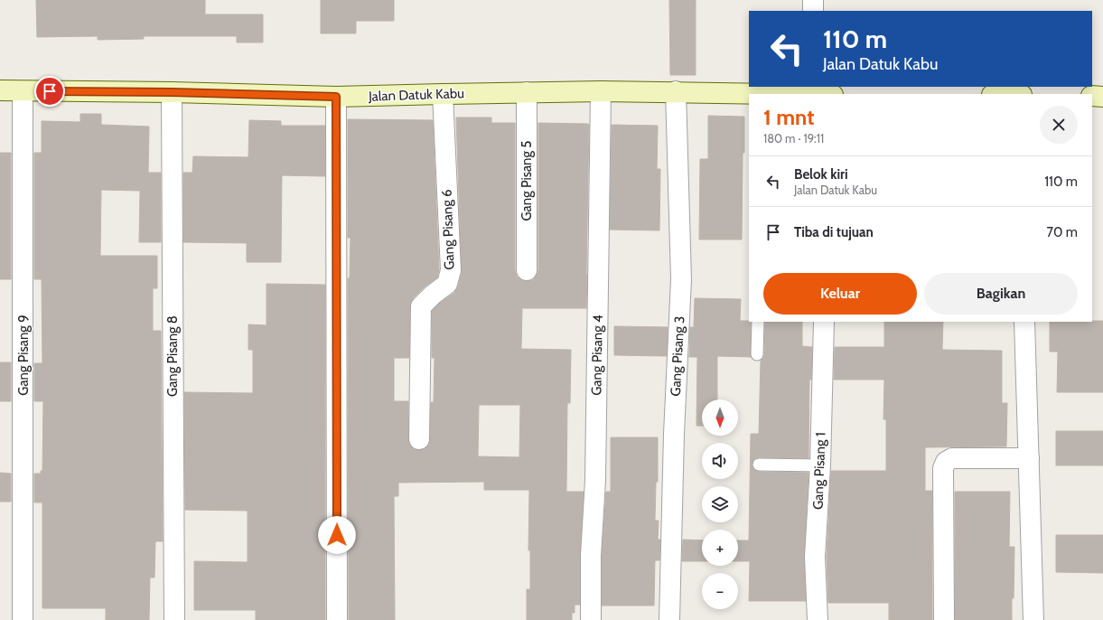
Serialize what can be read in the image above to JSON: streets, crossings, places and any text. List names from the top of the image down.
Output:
{
  "streets": {
    "street": [
      "Jalan Datuk Kabu",
      "Gang Pisang 5",
      "Gang Pisang 6",
      "Gang Pisang 9",
      "Gang Pisang 4",
      "Gang Pisang 8",
      "Gang Pisang 3",
      "Gang Pisang 1"
    ]
  },
  "crossings": [
    ["Jalan Datuk Kabu", "Gang Pisang 5"],
    ["Jalan Datuk Kabu", "Gang Pisang 6"],
    ["Jalan Datuk Kabu", "Gang Pisang 9"],
    ["Jalan Datuk Kabu", "Gang Pisang 4"],
    ["Jalan Datuk Kabu", "Gang Pisang 8"],
    ["Jalan Datuk Kabu", "Gang Pisang 3"]
  ],
  "north": "bottom",
  "page": {
    "turn": ["110 m", "Jalan Datuk Kabu"],
    "heading": ["1 mnt", "180 m · 19:11"],
    "list": [
      {
        "name": "Belok kiri",
        "note": "Jalan Datuk Kabu",
        "value": "110 m"
      },
      {
        "name": "Tiba di tujuan",
        "value": "70 m"
      }
    ],
    "buttons": ["Keluar", "Bagikan"],
    "map_buttons": ["+", "−"]
  }
}
